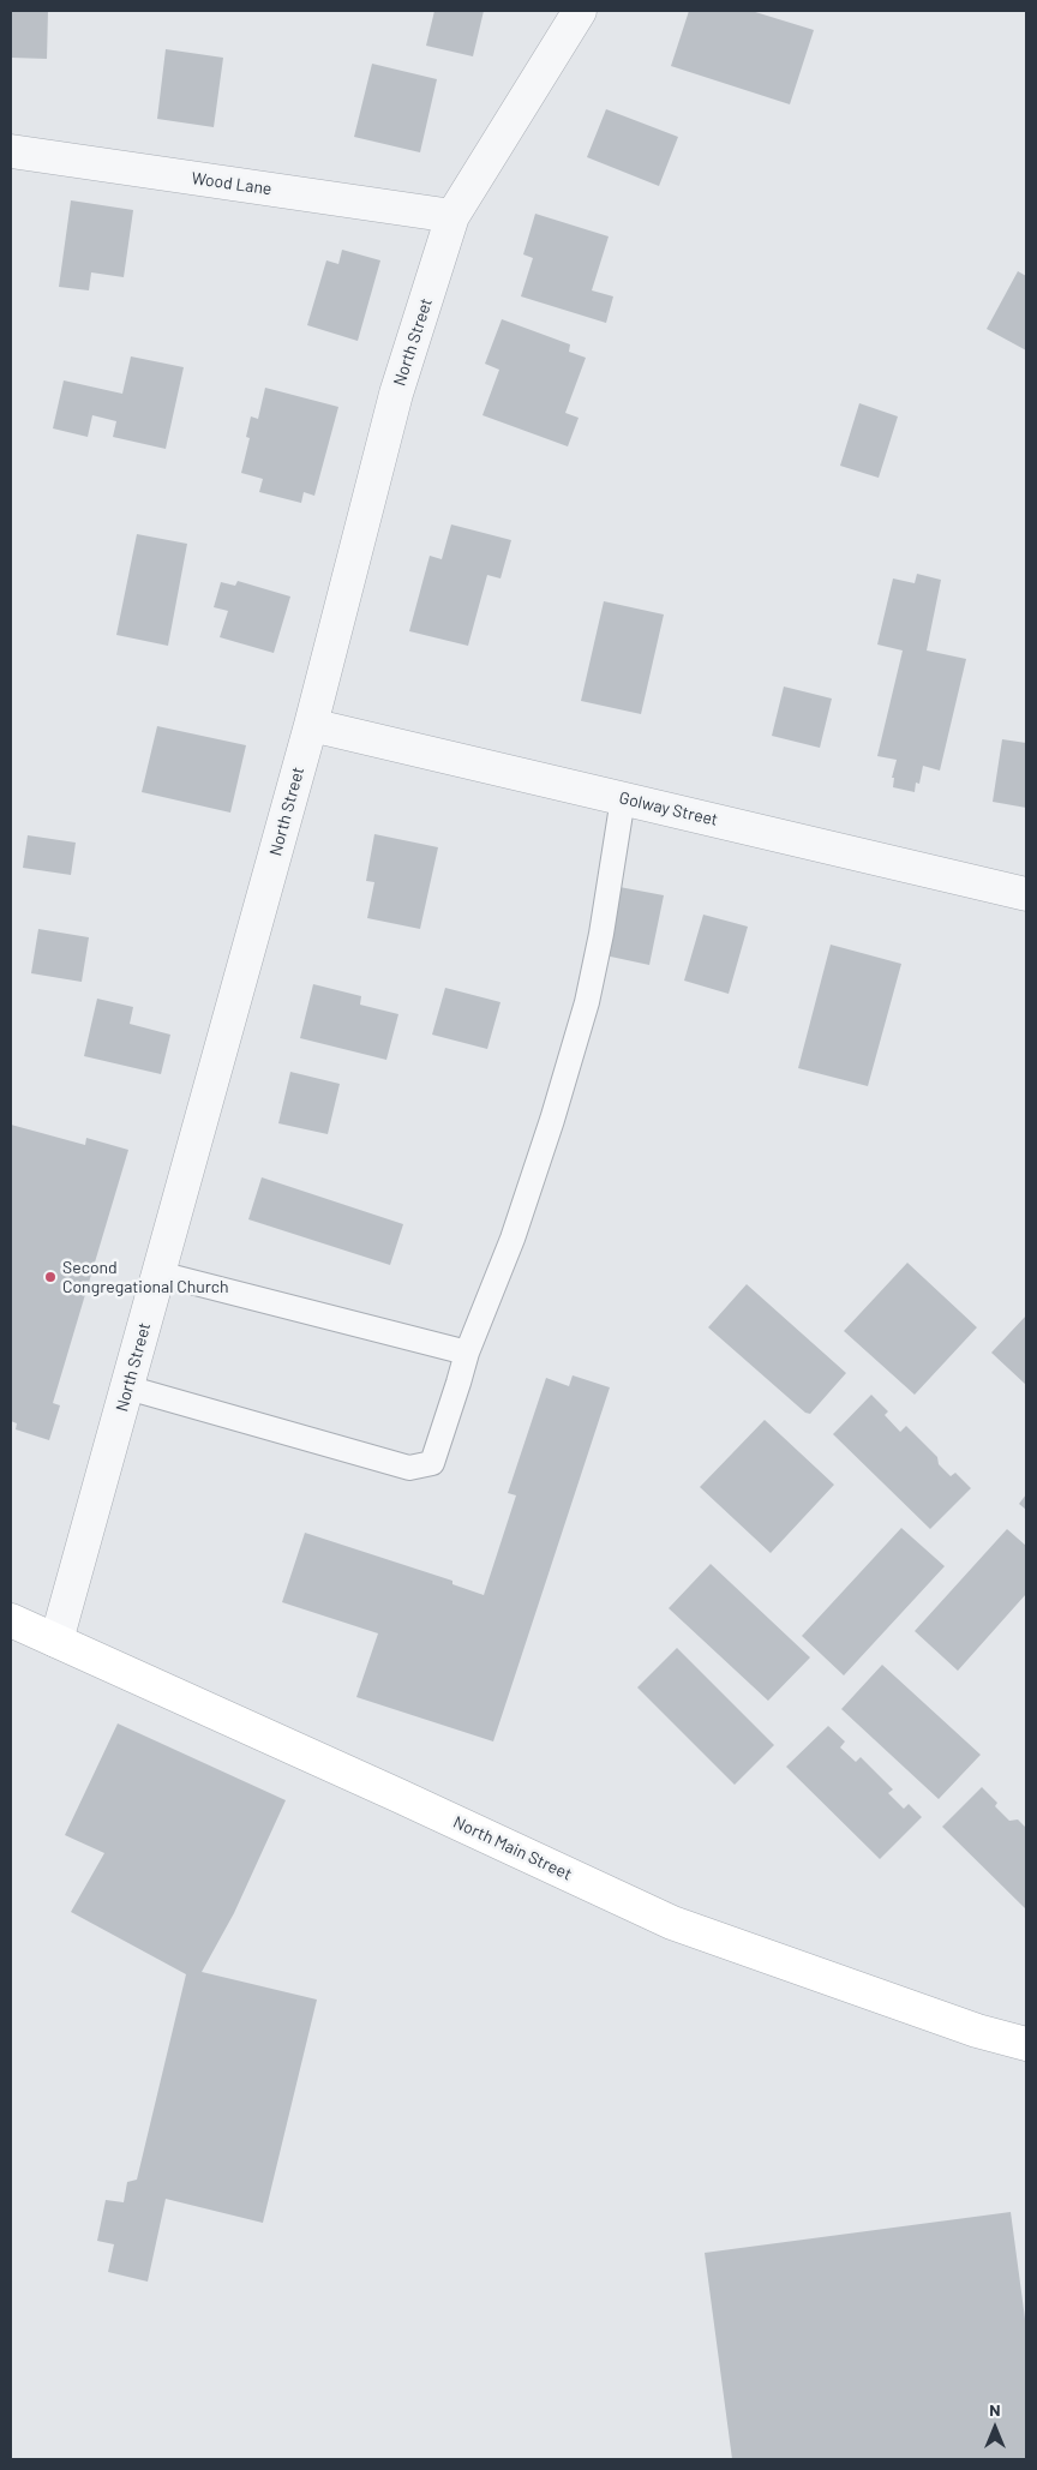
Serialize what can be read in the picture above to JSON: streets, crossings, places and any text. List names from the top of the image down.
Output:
{
  "streets": {
    "main road": ["North Main Street"],
    "street": ["Wood Lane", "North Street", "Golway Street"]
  },
  "crossings": [
    ["Wood Lane", "North Street"],
    ["North Street", "Golway Street"],
    ["North Street", "North Main Street"]
  ],
  "places": ["Second Congregational Church"],
  "north": "top"
}
